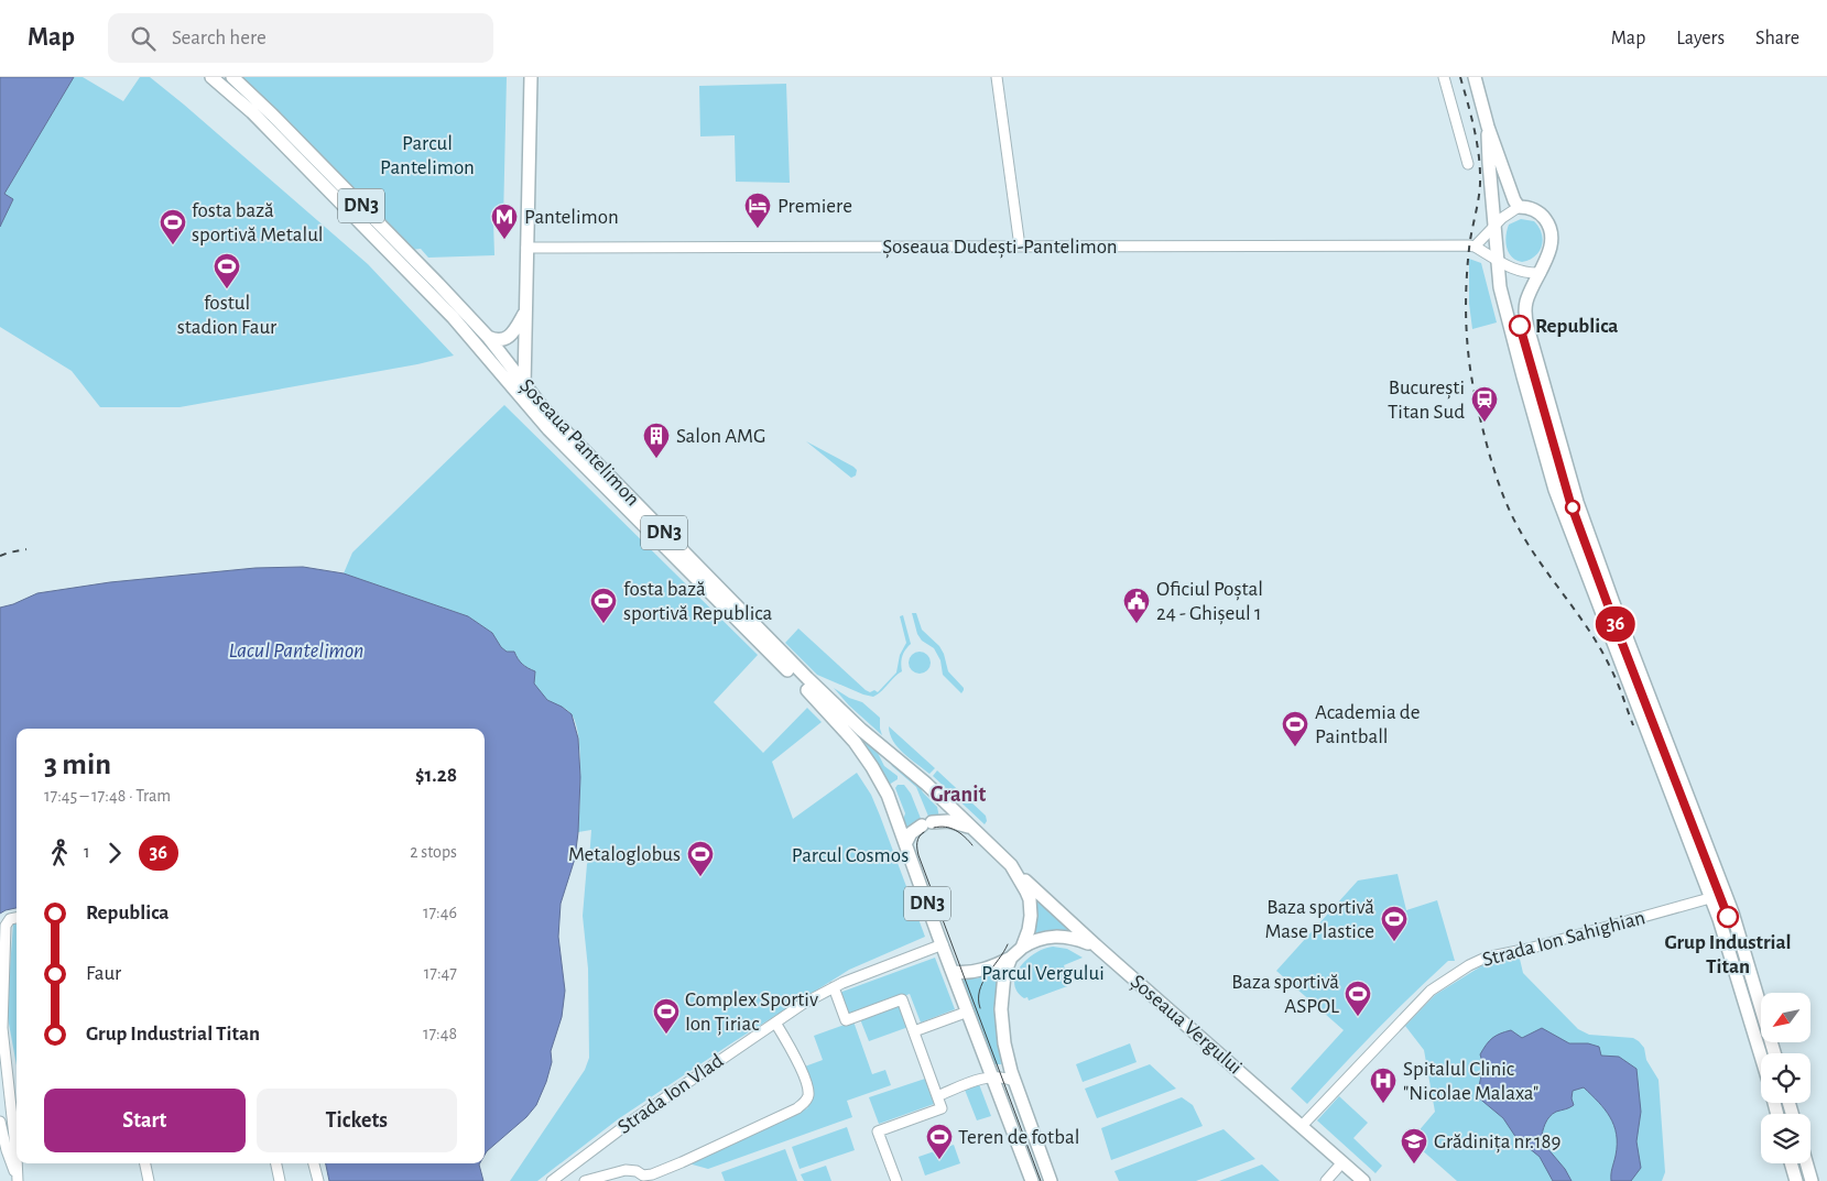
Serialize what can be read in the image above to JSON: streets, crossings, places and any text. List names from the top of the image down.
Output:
{
  "streets": {
    "main road": ["DN3", "Șoseaua Pantelimon", "Șoseaua Vergului"],
    "street": ["Șoseaua Dudești-Pantelimon", "Strada Ion Sahighian", "Strada Ion Vlad"]
  },
  "crossings": [
    ["Șoseaua Pantelimon", "Șoseaua Vergului"],
    ["Șoseaua Pantelimon", "Strada Ion Vlad"],
    ["Strada Ion Sahighian", "Șoseaua Vergului"]
  ],
  "districts": ["Granit"],
  "water": ["Lacul Pantelimon"],
  "parks": ["Parcul Pantelimon", "Parcul Cosmos", "Parcul Vergului"],
  "places": {
    "hotel": ["Premiere"],
    "metro station": ["Pantelimon"],
    "sports": [
      "fosta bază sportivă Metalul",
      "fostul stadion Faur",
      "fosta bază sportivă Republica",
      "Academia de Paintball",
      "Metaloglobus",
      "Baza sportivă Mase Plastice",
      "Baza sportivă ASPOL",
      "Complex Sportiv Ion Țiriac",
      "Teren de fotbal"
    ],
    "other": ["Republica", "Grup Industrial Titan"],
    "station": ["București Titan Sud"],
    "building": ["Salon AMG"],
    "public building": ["Oficiul Poștal 24 - Ghișeul 1"],
    "hospital": ["Spitalul Clinic \"Nicolae Malaxa\""],
    "school or university": ["Grădinița nr.189"]
  },
  "lines": ["tram line 36"],
  "north": "bottom left",
  "page": {
    "header": "Map",
    "search": "Search here",
    "nav": ["Map", "Layers", "Share"],
    "on_map": "36",
    "heading": ["3 min", "17:45 – 17:48 · Tram", "$1.28"],
    "legs": ["1", "36", "2 stops"],
    "list": [
      {
        "name": "Republica",
        "value": "17:46"
      },
      {
        "name": "Faur",
        "value": "17:47"
      },
      {
        "name": "Grup Industrial Titan",
        "value": "17:48"
      }
    ],
    "buttons": ["Start", "Tickets"]
  }
}
